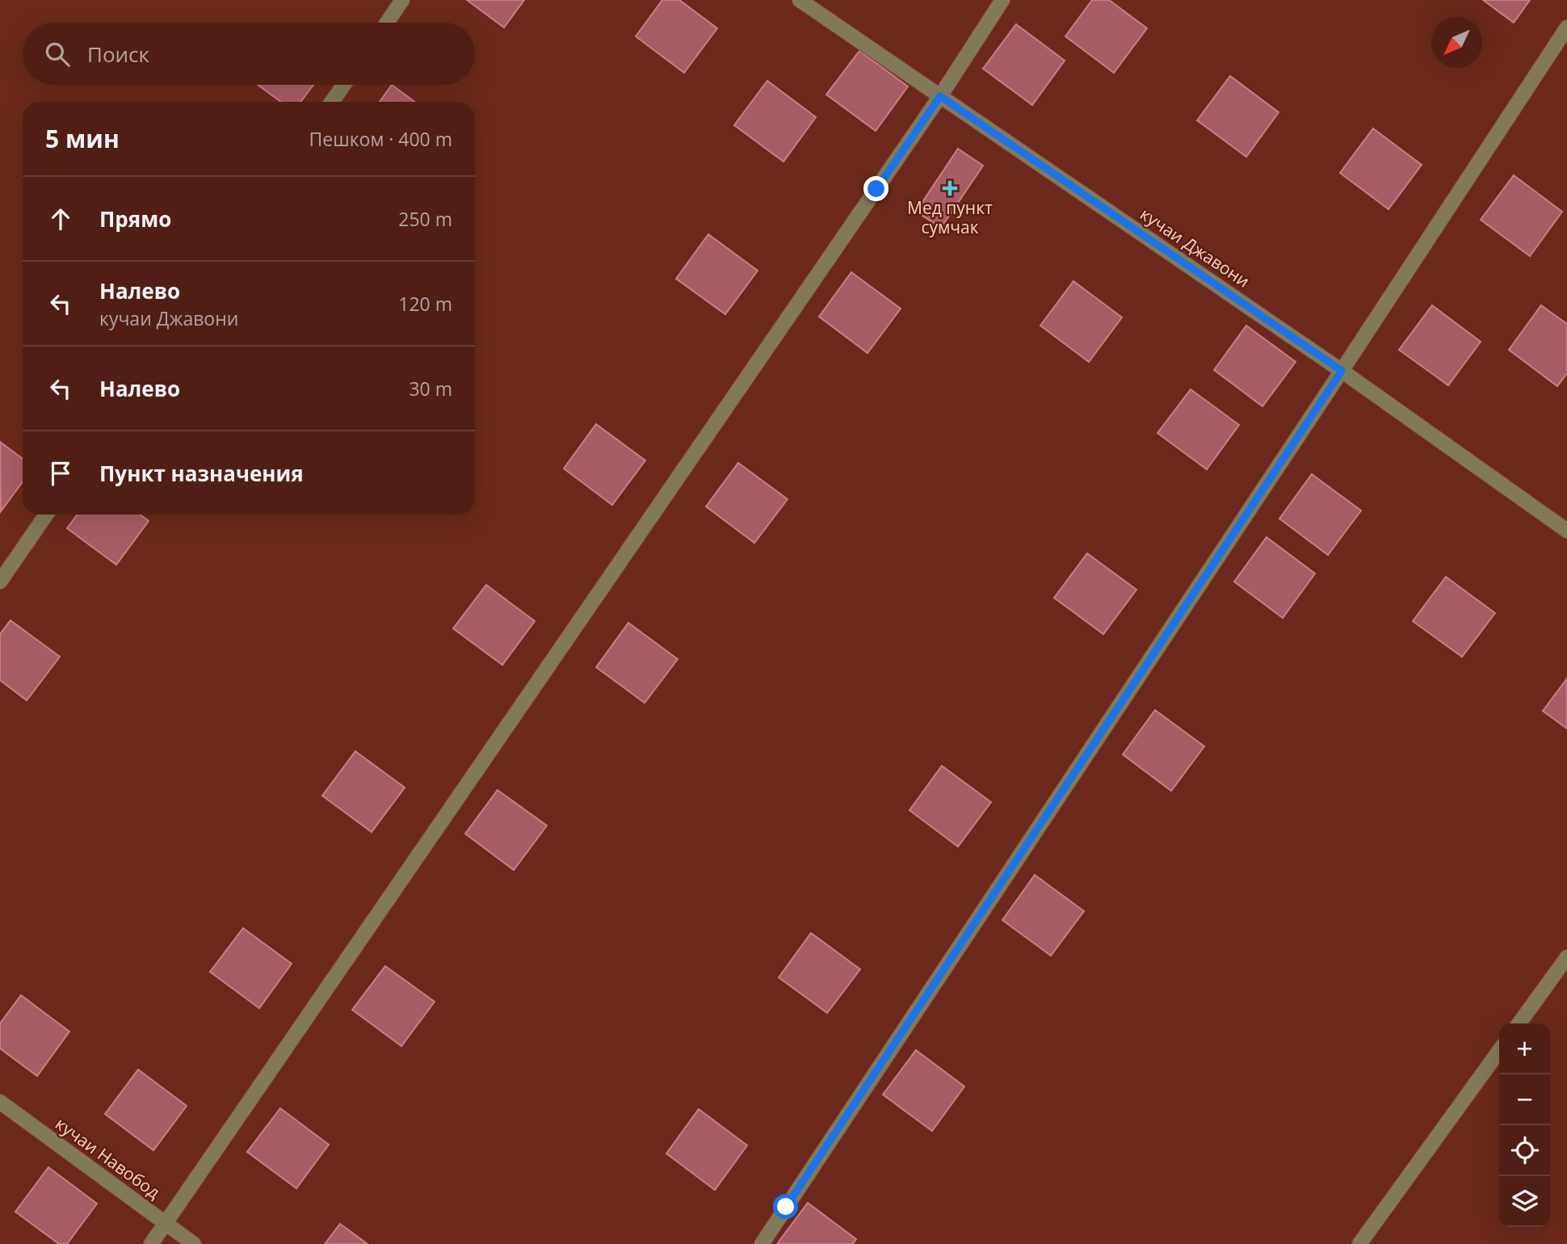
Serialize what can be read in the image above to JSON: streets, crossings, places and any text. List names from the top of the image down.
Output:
{
  "streets": {
    "street": ["кучаи Джавони", "кучаи Навобод"]
  },
  "places": {
    "health": ["Мед пункт сумчак"]
  },
  "north": "bottom left",
  "page": {
    "search": "Поиск",
    "heading": ["5 мин", "Пешком · 400 m"],
    "list": [
      ["Прямо", "250 m"],
      ["Налево", "кучаи Джавони", "120 m"],
      ["Налево", "30 m"],
      "Пункт назначения"
    ],
    "map_buttons": ["+", "−"]
  }
}
